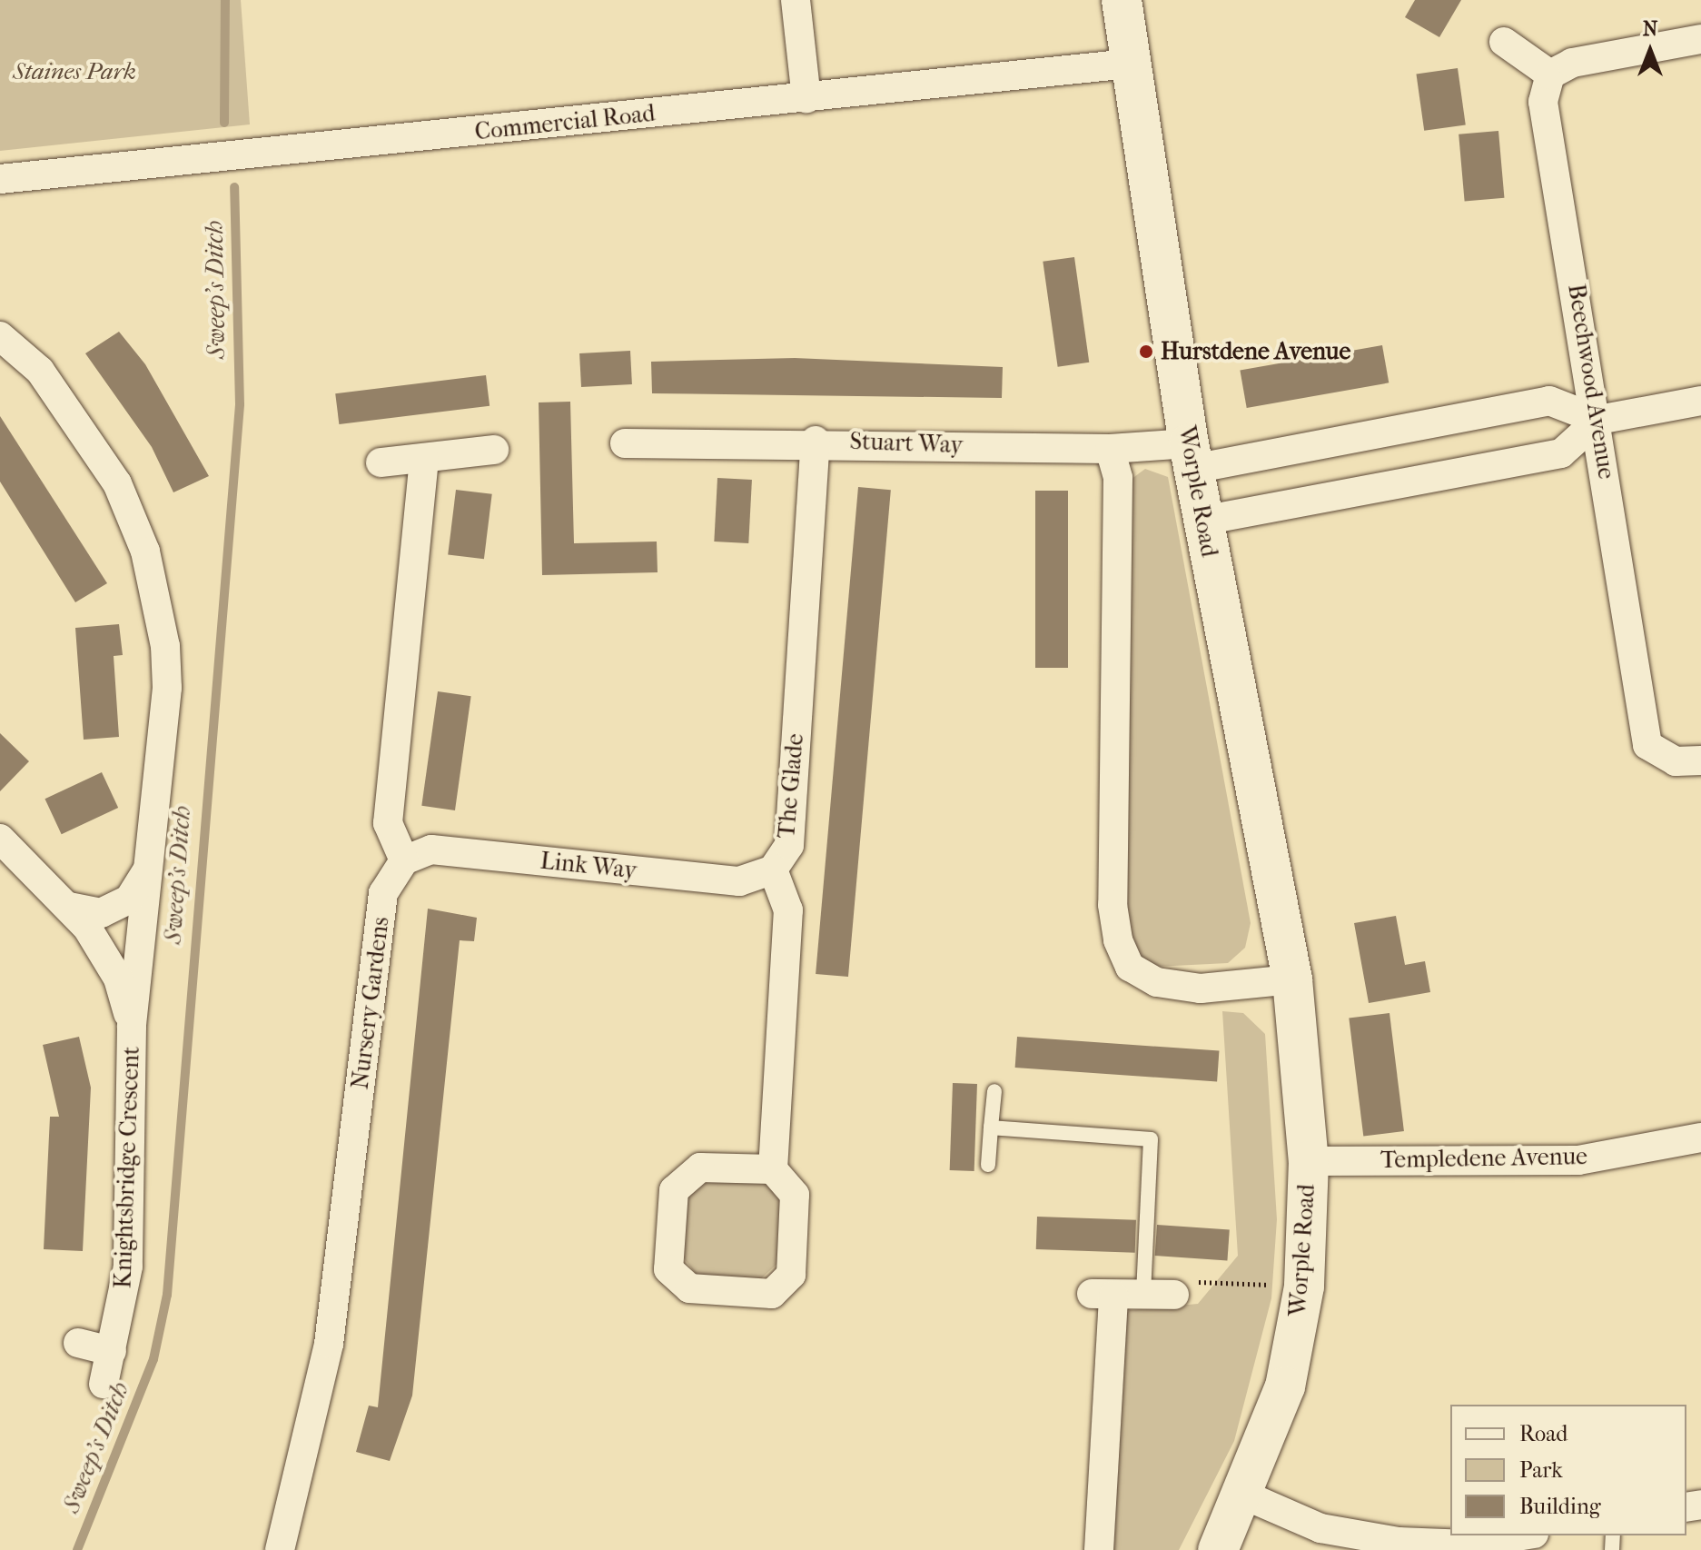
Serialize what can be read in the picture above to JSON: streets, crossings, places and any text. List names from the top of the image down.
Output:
{
  "streets": {
    "street": [
      "Commercial Road",
      "Beechwood Avenue",
      "Stuart Way",
      "Worple Road",
      "The Glade",
      "Link Way",
      "Nursery Gardens",
      "Templedene Avenue",
      "Knightsbridge Crescent"
    ]
  },
  "crossings": [
    ["Commercial Road", "Worple Road"],
    ["Stuart Way", "Worple Road"],
    ["Stuart Way", "The Glade"],
    ["Worple Road", "Templedene Avenue"],
    ["The Glade", "Link Way"],
    ["Link Way", "Nursery Gardens"]
  ],
  "water": ["Sweep's Ditch"],
  "parks": ["Staines Park"],
  "places": ["Hurstdene Avenue"],
  "legend": ["Road", "Park", "Building"],
  "north": "top"
}
